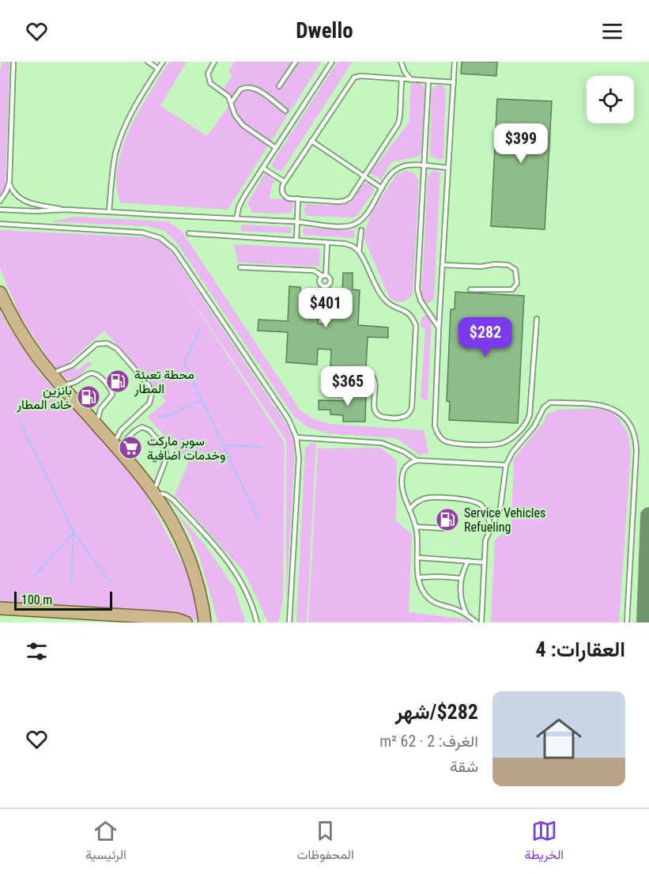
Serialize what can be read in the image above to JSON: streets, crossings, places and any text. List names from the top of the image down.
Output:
{
  "places": {
    "fuel station": ["محطة تعبئة المطار", "بانزين خانه المطار", "Service Vehicles Refueling"],
    "supermarket": ["سوبر ماركت وخدمات اضافية"]
  },
  "scale_bar": "100 m",
  "page": {
    "header": "Dwello",
    "price": [
      "$399",
      "$401",
      "$282",
      "$365"
    ],
    "scale": "100 m",
    "heading": "العقارات: 4",
    "list": [
      {
        "name": "$282/شهر",
        "note": "الغرف: 2 · 62 m² · شقة"
      }
    ],
    "tabs": ["الخريطة", "المحفوظات", "الرئيسية"]
  }
}
